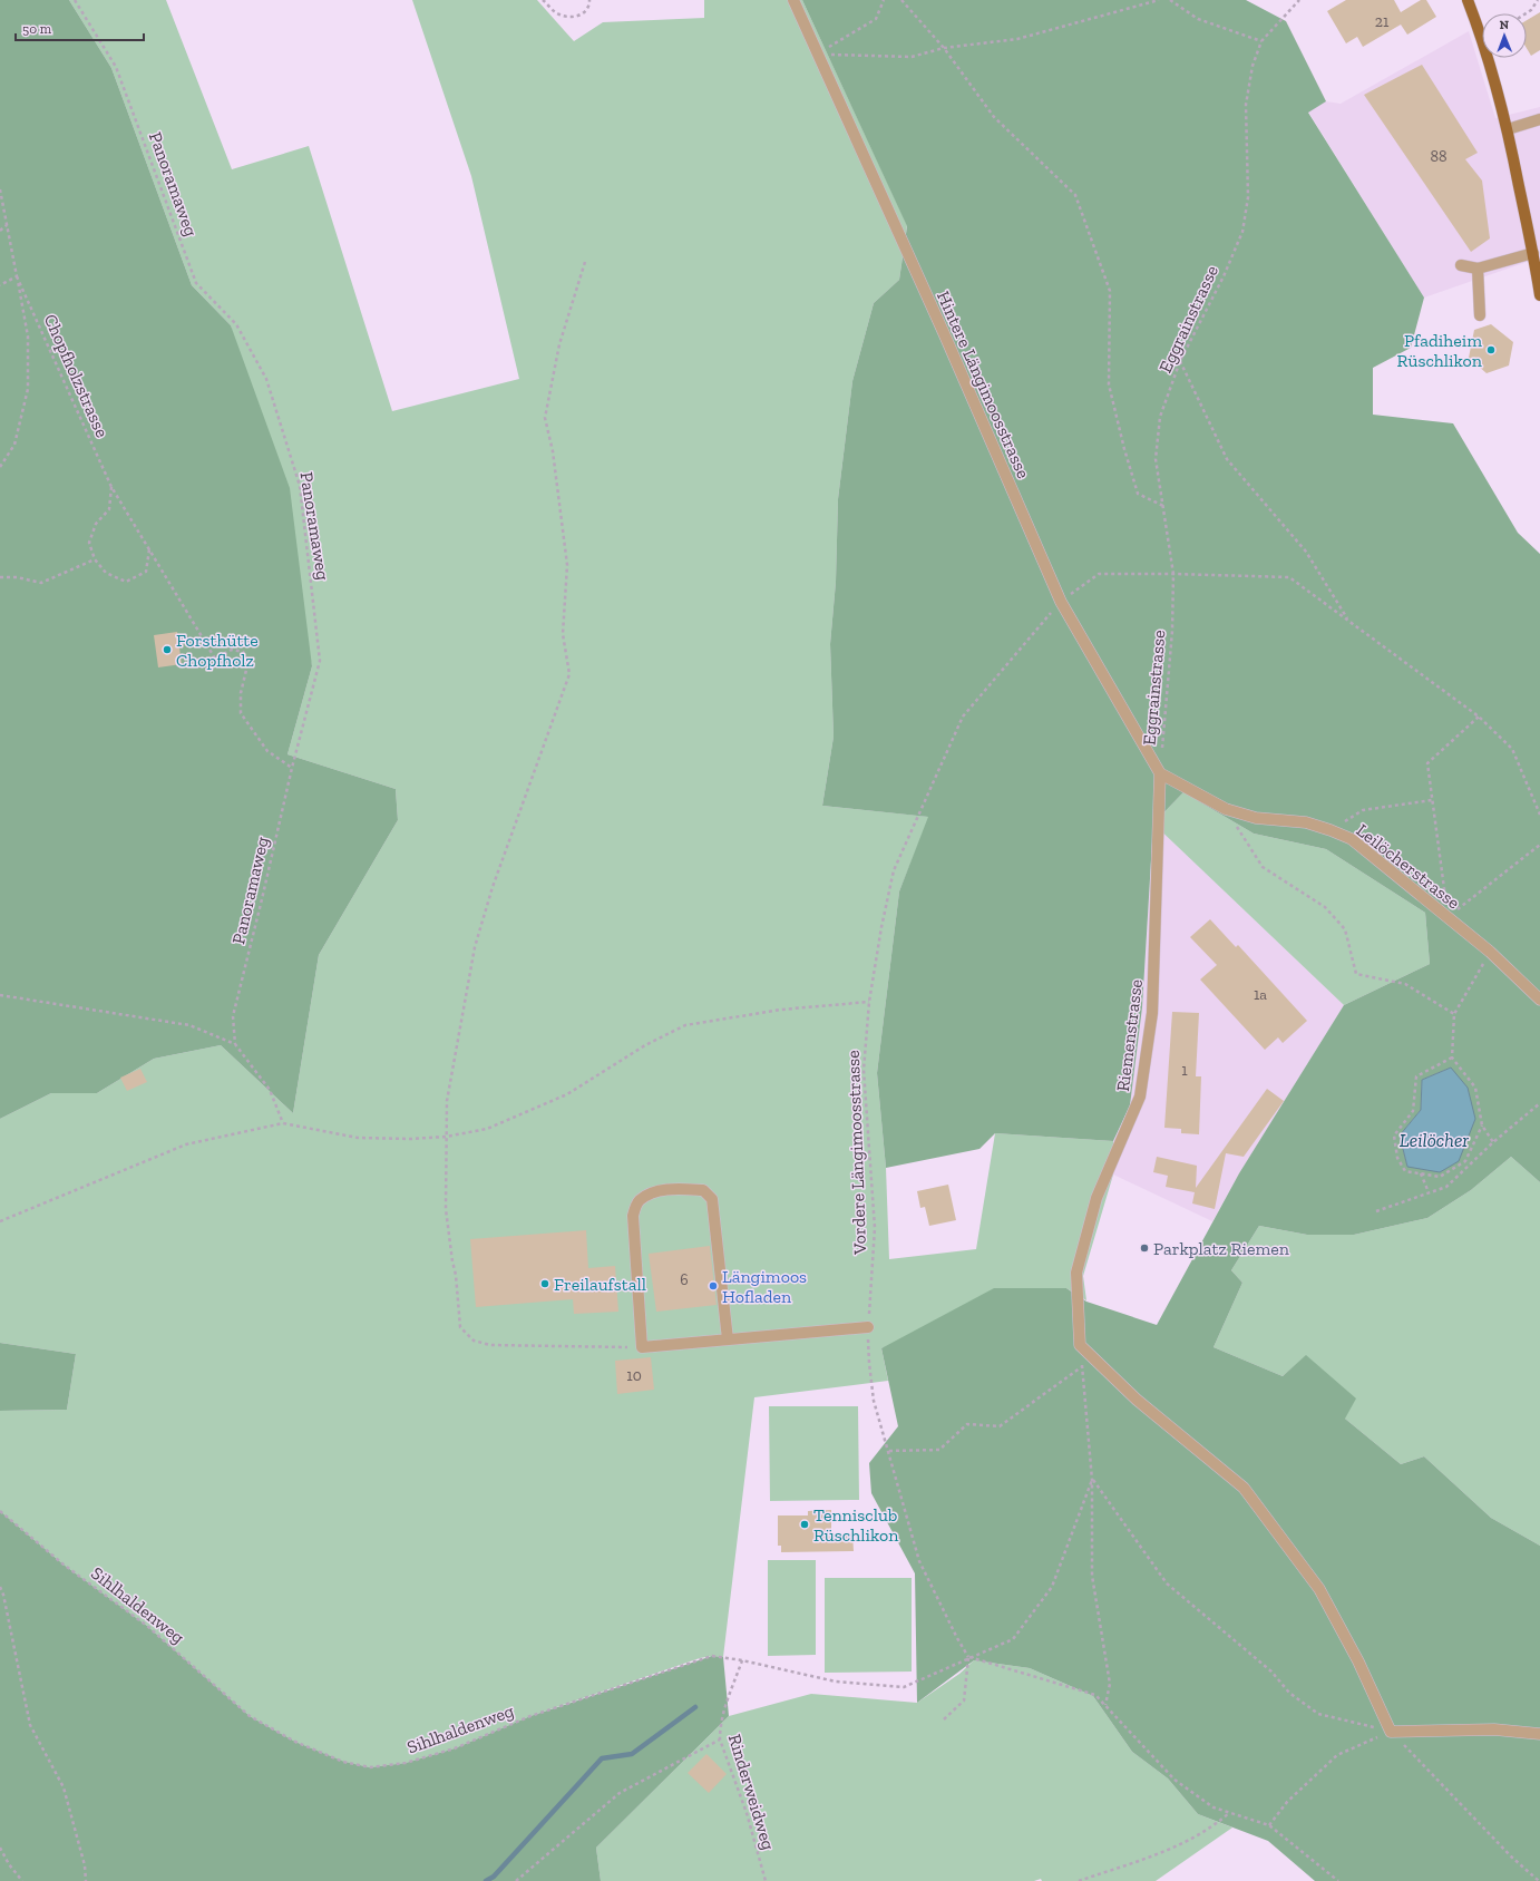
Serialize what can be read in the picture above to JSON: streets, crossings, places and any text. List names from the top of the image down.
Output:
{
  "streets": {
    "street": ["Hintere Längimoosstrasse", "Leilöcherstrasse", "Riemenstrasse"],
    "path": [
      "Panoramaweg",
      "Eggrainstrasse",
      "Chopfholzstrasse",
      "Vordere Längimoosstrasse",
      "Sihlhaldenweg",
      "Rinderweidweg"
    ]
  },
  "crossings": [
    ["Panoramaweg", "Chopfholzstrasse"],
    ["Eggrainstrasse", "Hintere Längimoosstrasse"],
    ["Eggrainstrasse", "Leilöcherstrasse"],
    ["Eggrainstrasse", "Riemenstrasse"],
    ["Eggrainstrasse", "Vordere Längimoosstrasse"],
    ["Hintere Längimoosstrasse", "Leilöcherstrasse"],
    ["Hintere Längimoosstrasse", "Riemenstrasse"],
    ["Hintere Längimoosstrasse", "Vordere Längimoosstrasse"],
    ["Leilöcherstrasse", "Riemenstrasse"],
    ["Vordere Längimoosstrasse", "Sihlhaldenweg"],
    ["Sihlhaldenweg", "Rinderweidweg"]
  ],
  "water": ["Leilöcher"],
  "places": [
    "Pfadiheim Rüschlikon",
    "Forsthütte Chopfholz",
    "Parkplatz Riemen",
    "Freilaufstall",
    "Längimoos Hofladen",
    "Tennisclub Rüschlikon"
  ],
  "house_numbers": [
    "21",
    "88",
    "1a",
    "1",
    "6",
    "10"
  ],
  "scale_bar": "50 m",
  "north": "top"
}
